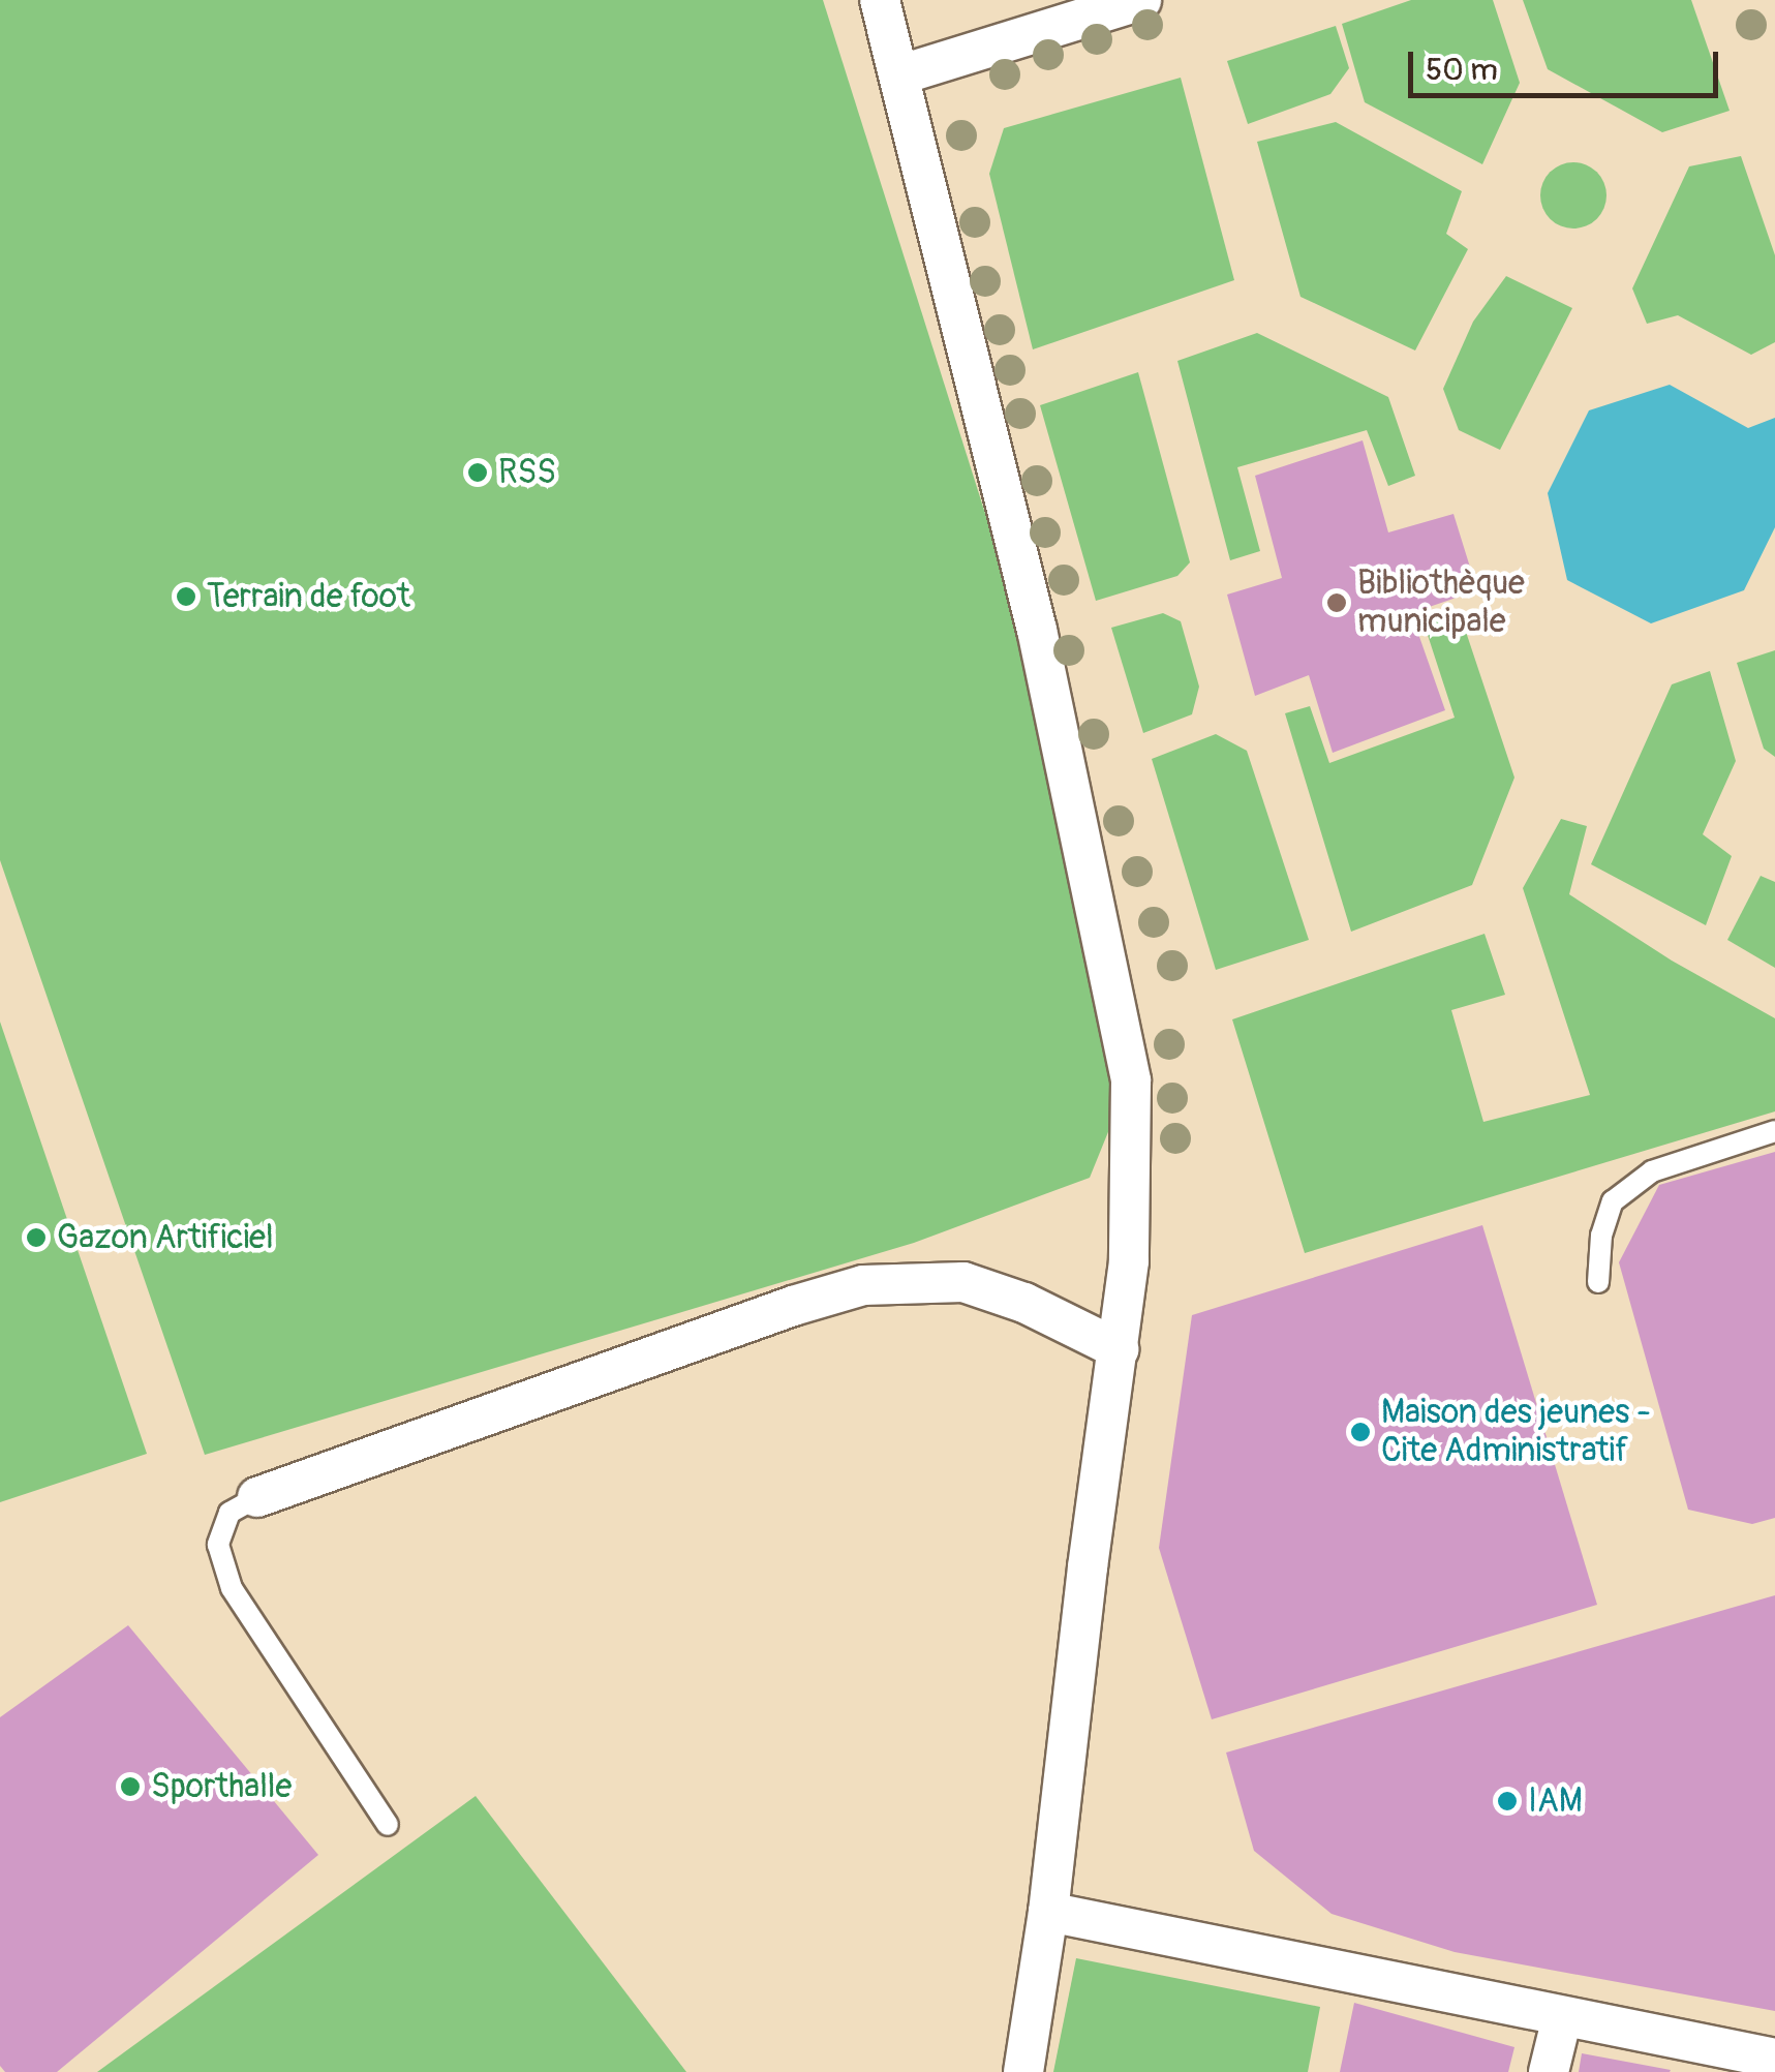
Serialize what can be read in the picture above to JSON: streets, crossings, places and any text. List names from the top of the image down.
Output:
{
  "places": [
    "RSS",
    "Terrain de foot",
    "Bibliothèque municipale",
    "Gazon Artificiel",
    "Maison des jeunes - Cite Administratif",
    "Sporthalle",
    "IAM"
  ],
  "scale_bar": "50 m"
}
